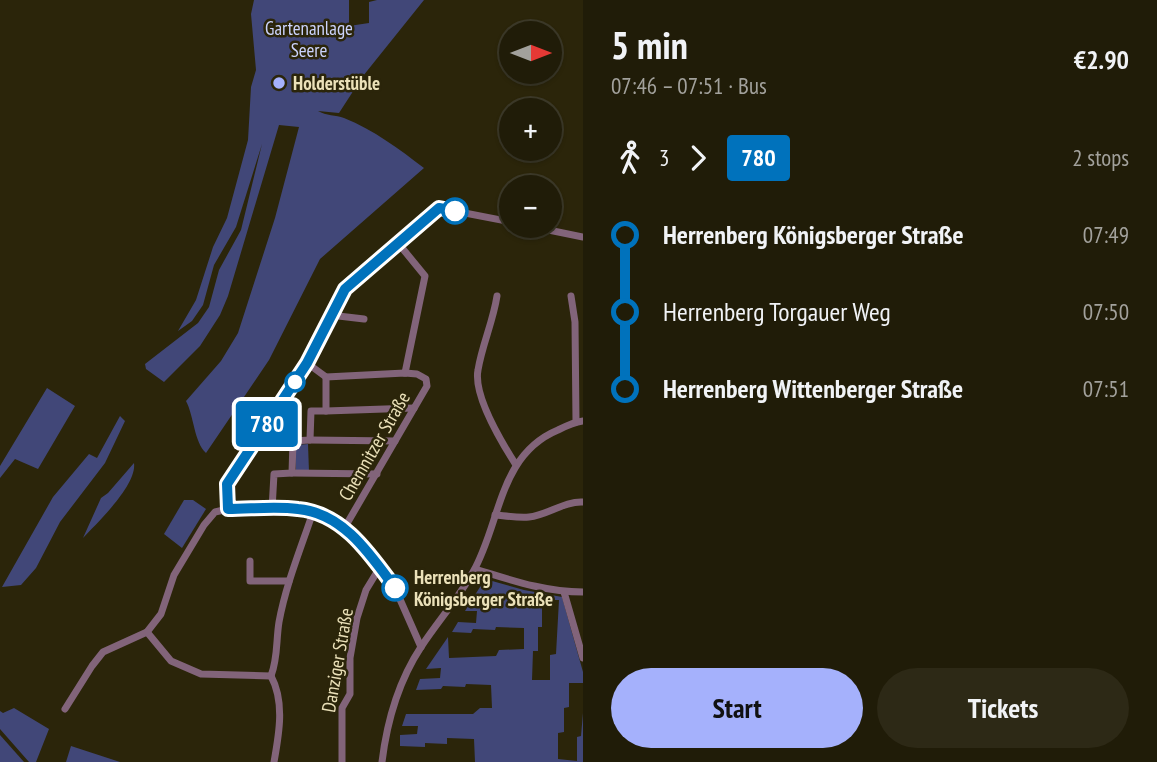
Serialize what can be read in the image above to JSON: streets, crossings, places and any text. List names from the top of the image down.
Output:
{
  "streets": {
    "street": ["Chemnitzer Straße", "Danziger Straße"]
  },
  "parks": ["Gartenanlage Seere"],
  "places": ["Holderstüble", "Herrenberg Königsberger Straße"],
  "lines": ["bus line 780"],
  "north": "right",
  "page": {
    "on_map": "780",
    "heading": ["5 min", "07:46 – 07:51 · Bus", "€2.90"],
    "map_buttons": ["+", "−"],
    "legs": ["3", "780", "2 stops"],
    "list": [
      {
        "name": "Herrenberg Königsberger Straße",
        "value": "07:49"
      },
      {
        "name": "Herrenberg Torgauer Weg",
        "value": "07:50"
      },
      {
        "name": "Herrenberg Wittenberger Straße",
        "value": "07:51"
      }
    ],
    "buttons": ["Start", "Tickets"]
  }
}
